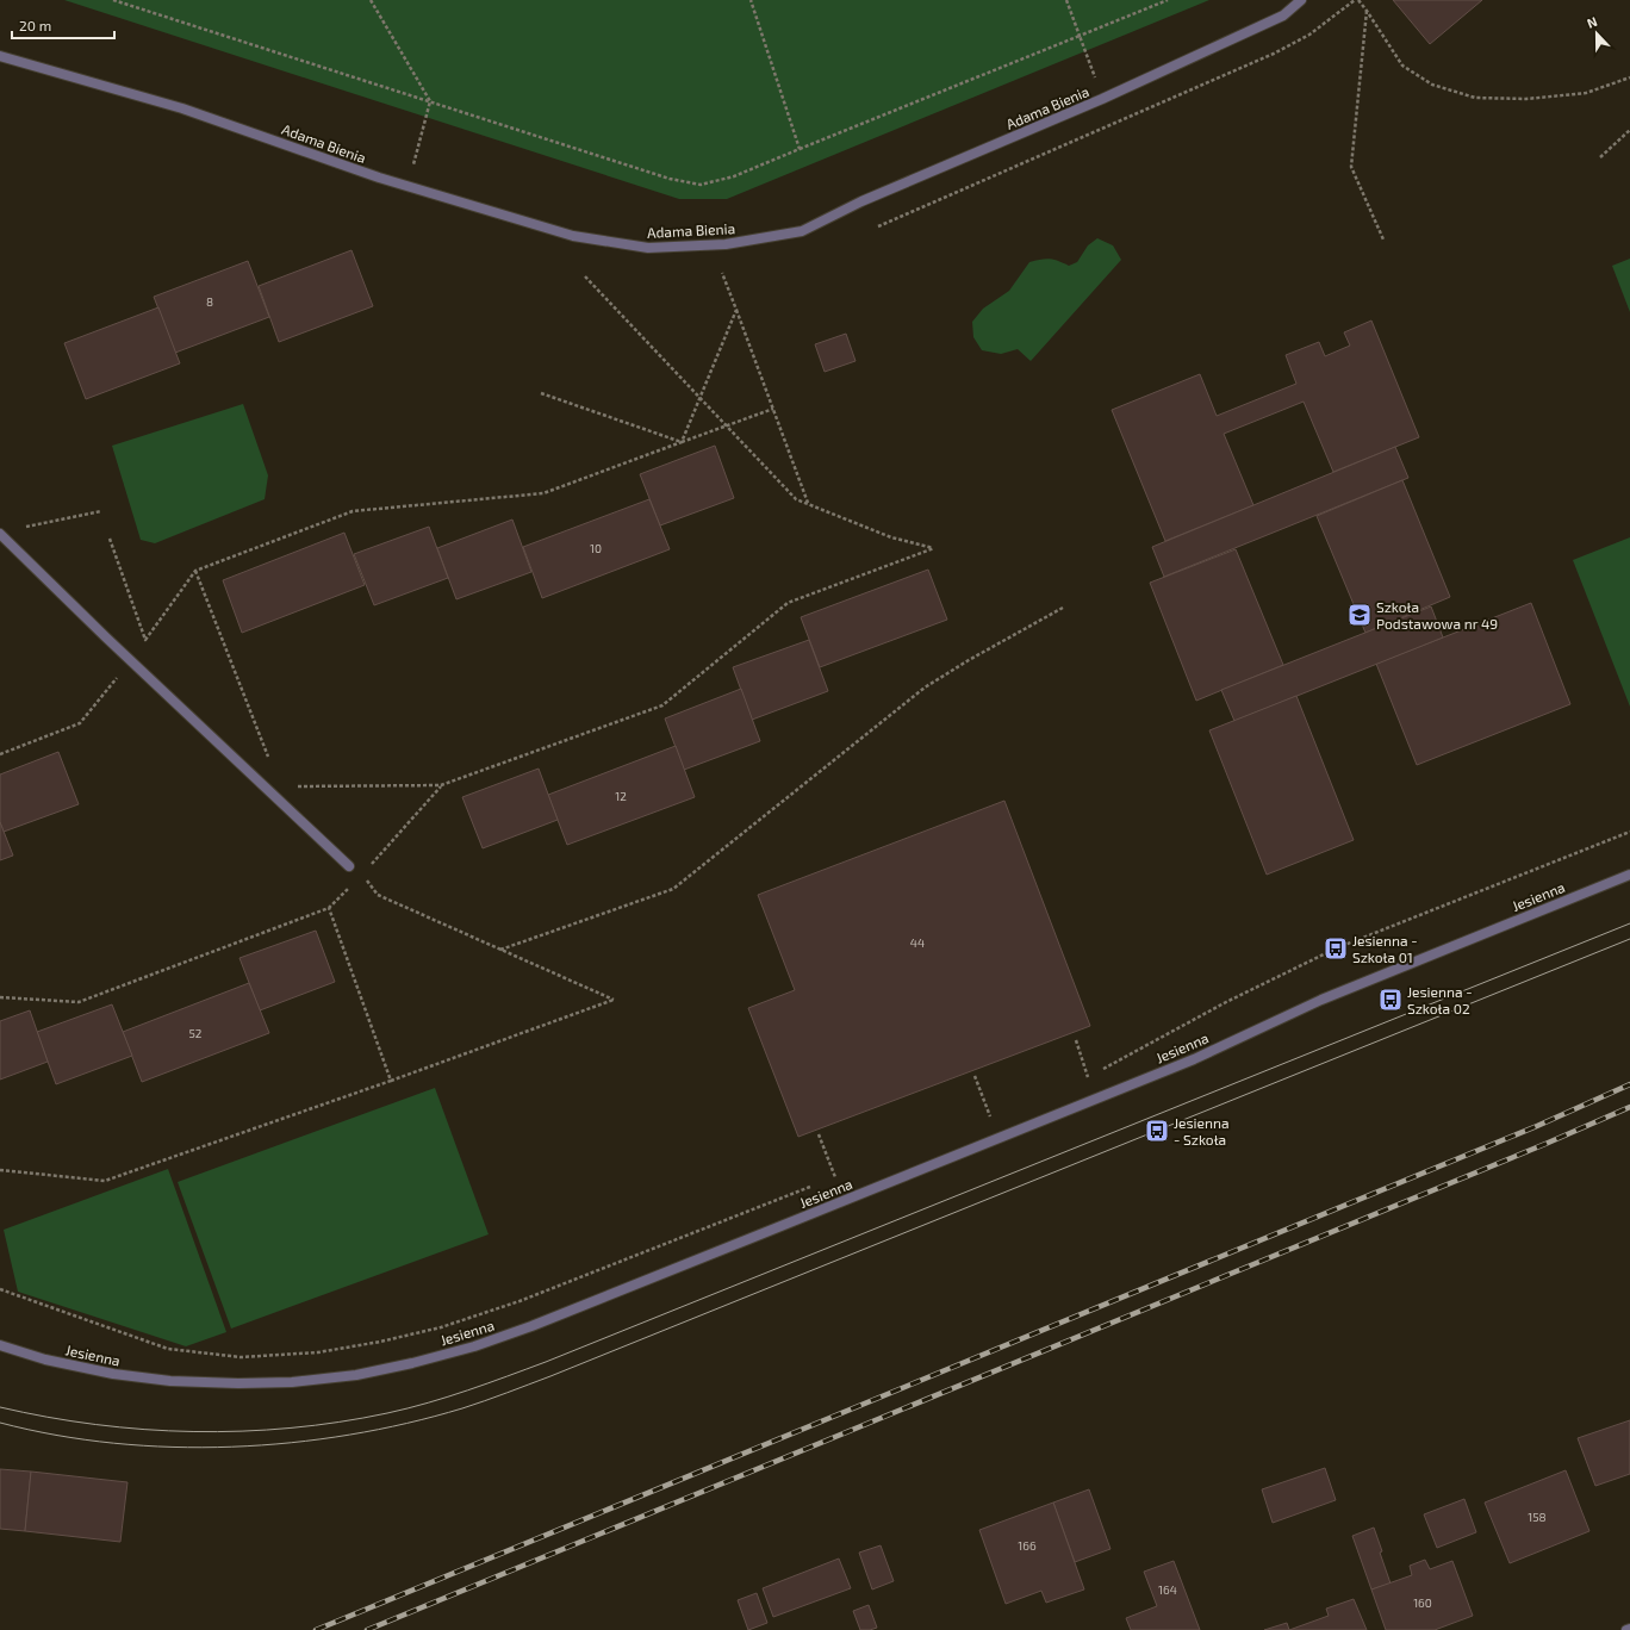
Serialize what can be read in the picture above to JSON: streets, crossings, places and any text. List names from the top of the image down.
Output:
{
  "streets": {
    "street": ["Adama Bienia", "Jesienna"]
  },
  "places": {
    "school or university": ["Szkoła Podstawowa nr 49"],
    "bus stop": ["Jesienna - Szkoła 01", "Jesienna - Szkoła 02", "Jesienna - Szkoła"]
  },
  "house_numbers": [
    "8",
    "10",
    "12",
    "44",
    "52",
    "158",
    "166",
    "164",
    "160"
  ],
  "scale_bar": "20 m",
  "north": "top"
}
